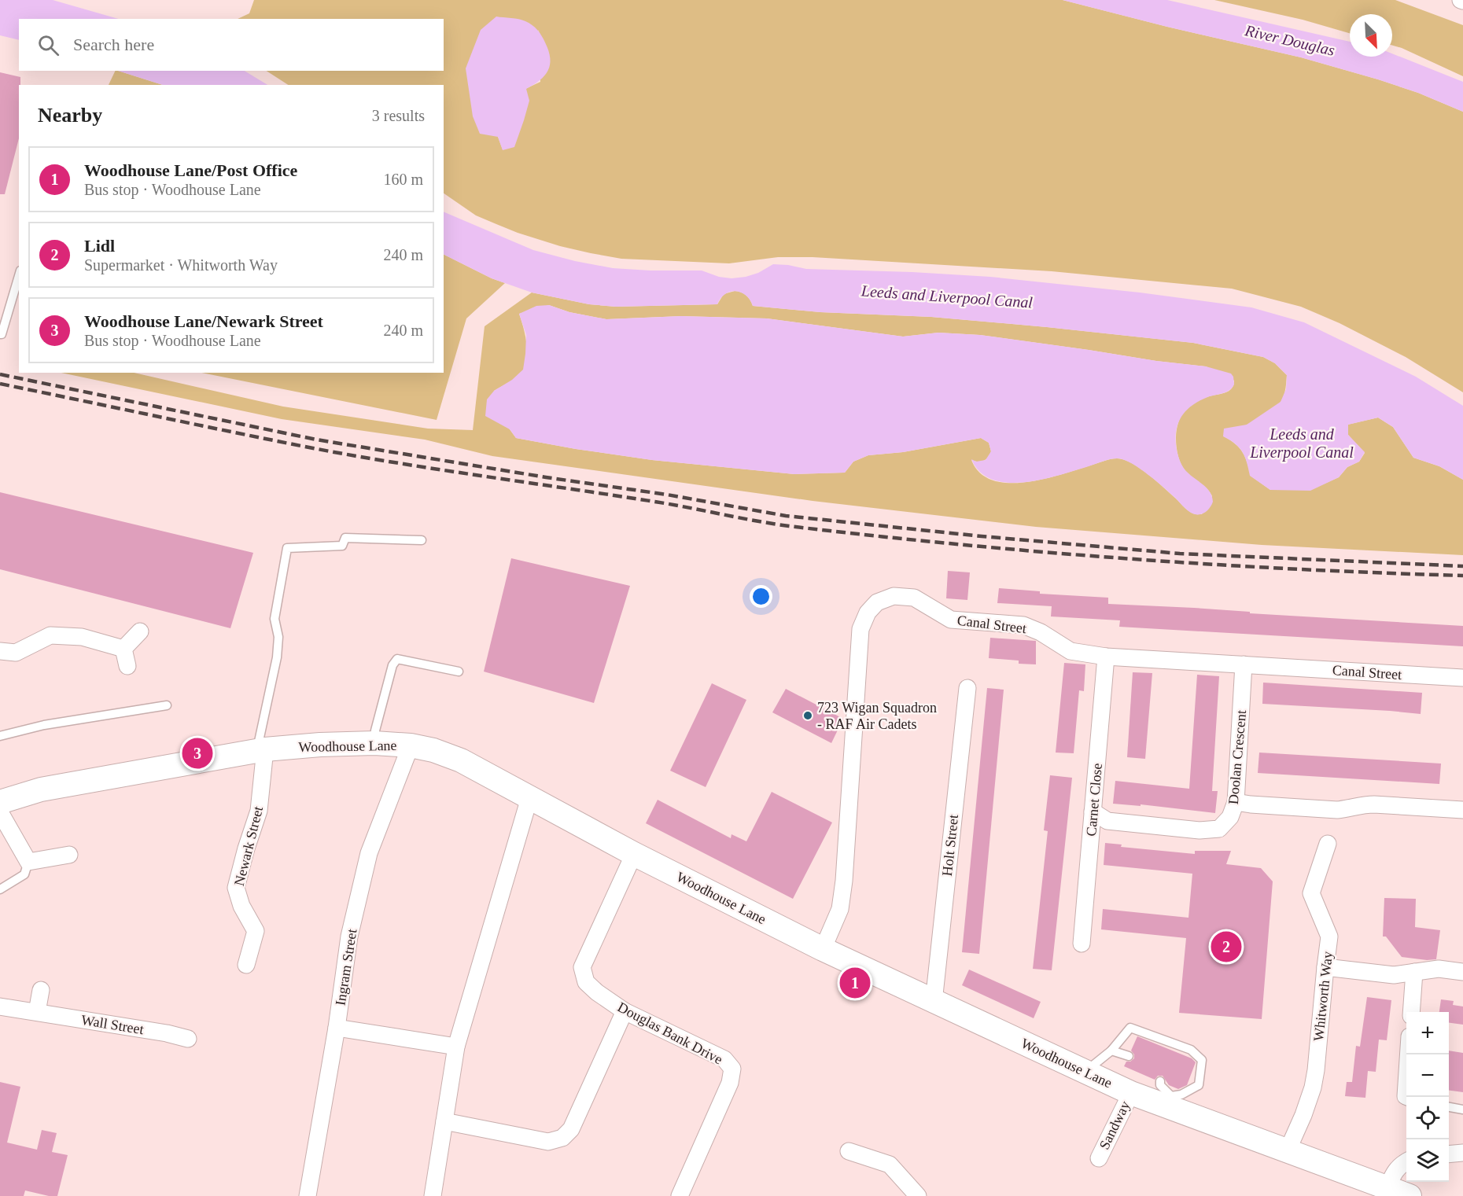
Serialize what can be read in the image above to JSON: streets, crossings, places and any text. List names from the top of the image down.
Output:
{
  "streets": {
    "main road": ["Woodhouse Lane"],
    "street": [
      "Canal Street",
      "Doolan Crescent",
      "Carnet Close",
      "Holt Street",
      "Newark Street",
      "Ingram Street",
      "Whitworth Way",
      "Wall Street",
      "Douglas Bank Drive",
      "Sandway"
    ]
  },
  "crossings": [
    ["Canal Street", "Woodhouse Lane"],
    ["Canal Street", "Doolan Crescent"],
    ["Canal Street", "Carnet Close"],
    ["Woodhouse Lane", "Holt Street"],
    ["Woodhouse Lane", "Newark Street"],
    ["Woodhouse Lane", "Ingram Street"],
    ["Woodhouse Lane", "Whitworth Way"],
    ["Woodhouse Lane", "Douglas Bank Drive"],
    ["Woodhouse Lane", "Sandway"],
    ["Doolan Crescent", "Carnet Close"]
  ],
  "water": ["River Douglas", "Leeds and Liverpool Canal"],
  "places": ["723 Wigan Squadron - RAF Air Cadets"],
  "north": "bottom right",
  "page": {
    "search": "Search here",
    "heading": ["Nearby", "3 results"],
    "list": [
      {
        "mark": "1",
        "name": "Woodhouse Lane/Post Office",
        "note": "Bus stop · Woodhouse Lane",
        "value": "160 m"
      },
      {
        "mark": "2",
        "name": "Lidl",
        "note": "Supermarket · Whitworth Way",
        "value": "240 m"
      },
      {
        "mark": "3",
        "name": "Woodhouse Lane/Newark Street",
        "note": "Bus stop · Woodhouse Lane",
        "value": "240 m"
      }
    ],
    "pins": ["3", "2", "1"],
    "map_buttons": ["+", "−"]
  }
}
